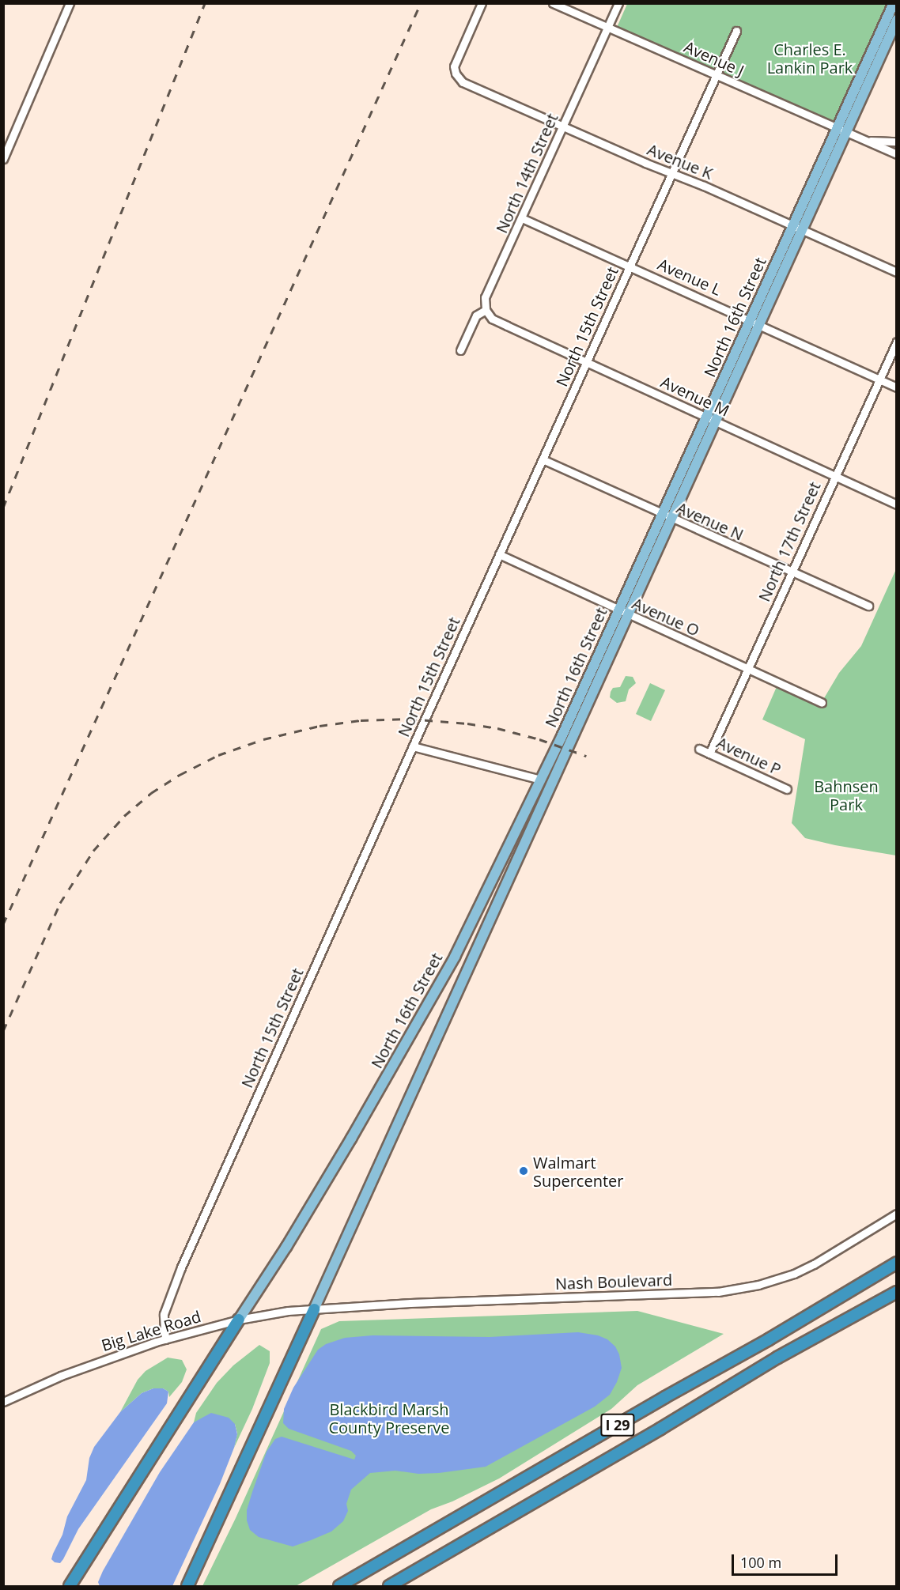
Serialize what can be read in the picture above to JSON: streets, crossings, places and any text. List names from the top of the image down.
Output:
{
  "streets": {
    "highway": ["I 29"],
    "main road": ["North 16th Street"],
    "street": [
      "Avenue J",
      "Avenue K",
      "North 14th Street",
      "Avenue L",
      "North 15th Street",
      "Avenue M",
      "Avenue N",
      "North 17th Street",
      "Avenue O",
      "Avenue P",
      "Nash Boulevard",
      "Big Lake Road"
    ]
  },
  "crossings": [
    ["Avenue J", "North 14th Street"],
    ["Avenue J", "North 16th Street"],
    ["Avenue J", "North 15th Street"],
    ["Avenue K", "North 14th Street"],
    ["Avenue K", "North 16th Street"],
    ["Avenue K", "North 15th Street"],
    ["North 14th Street", "Avenue L"],
    ["North 14th Street", "Avenue M"],
    ["Avenue L", "North 16th Street"],
    ["Avenue L", "North 15th Street"],
    ["Avenue L", "North 17th Street"],
    ["North 16th Street", "Avenue M"],
    ["North 16th Street", "Avenue N"],
    ["North 16th Street", "Avenue O"],
    ["North 16th Street", "Nash Boulevard"],
    ["North 16th Street", "Big Lake Road"],
    ["North 15th Street", "Avenue M"],
    ["North 15th Street", "Avenue N"],
    ["North 15th Street", "Avenue O"],
    ["North 15th Street", "Big Lake Road"],
    ["Avenue M", "North 17th Street"],
    ["Avenue N", "North 17th Street"],
    ["North 17th Street", "Avenue O"],
    ["North 17th Street", "Avenue P"],
    ["Nash Boulevard", "Big Lake Road"]
  ],
  "parks": ["Charles E. Lankin Park", "Bahnsen Park", "Blackbird Marsh County Preserve"],
  "places": ["Walmart Supercenter"],
  "scale_bar": "100 m"
}
